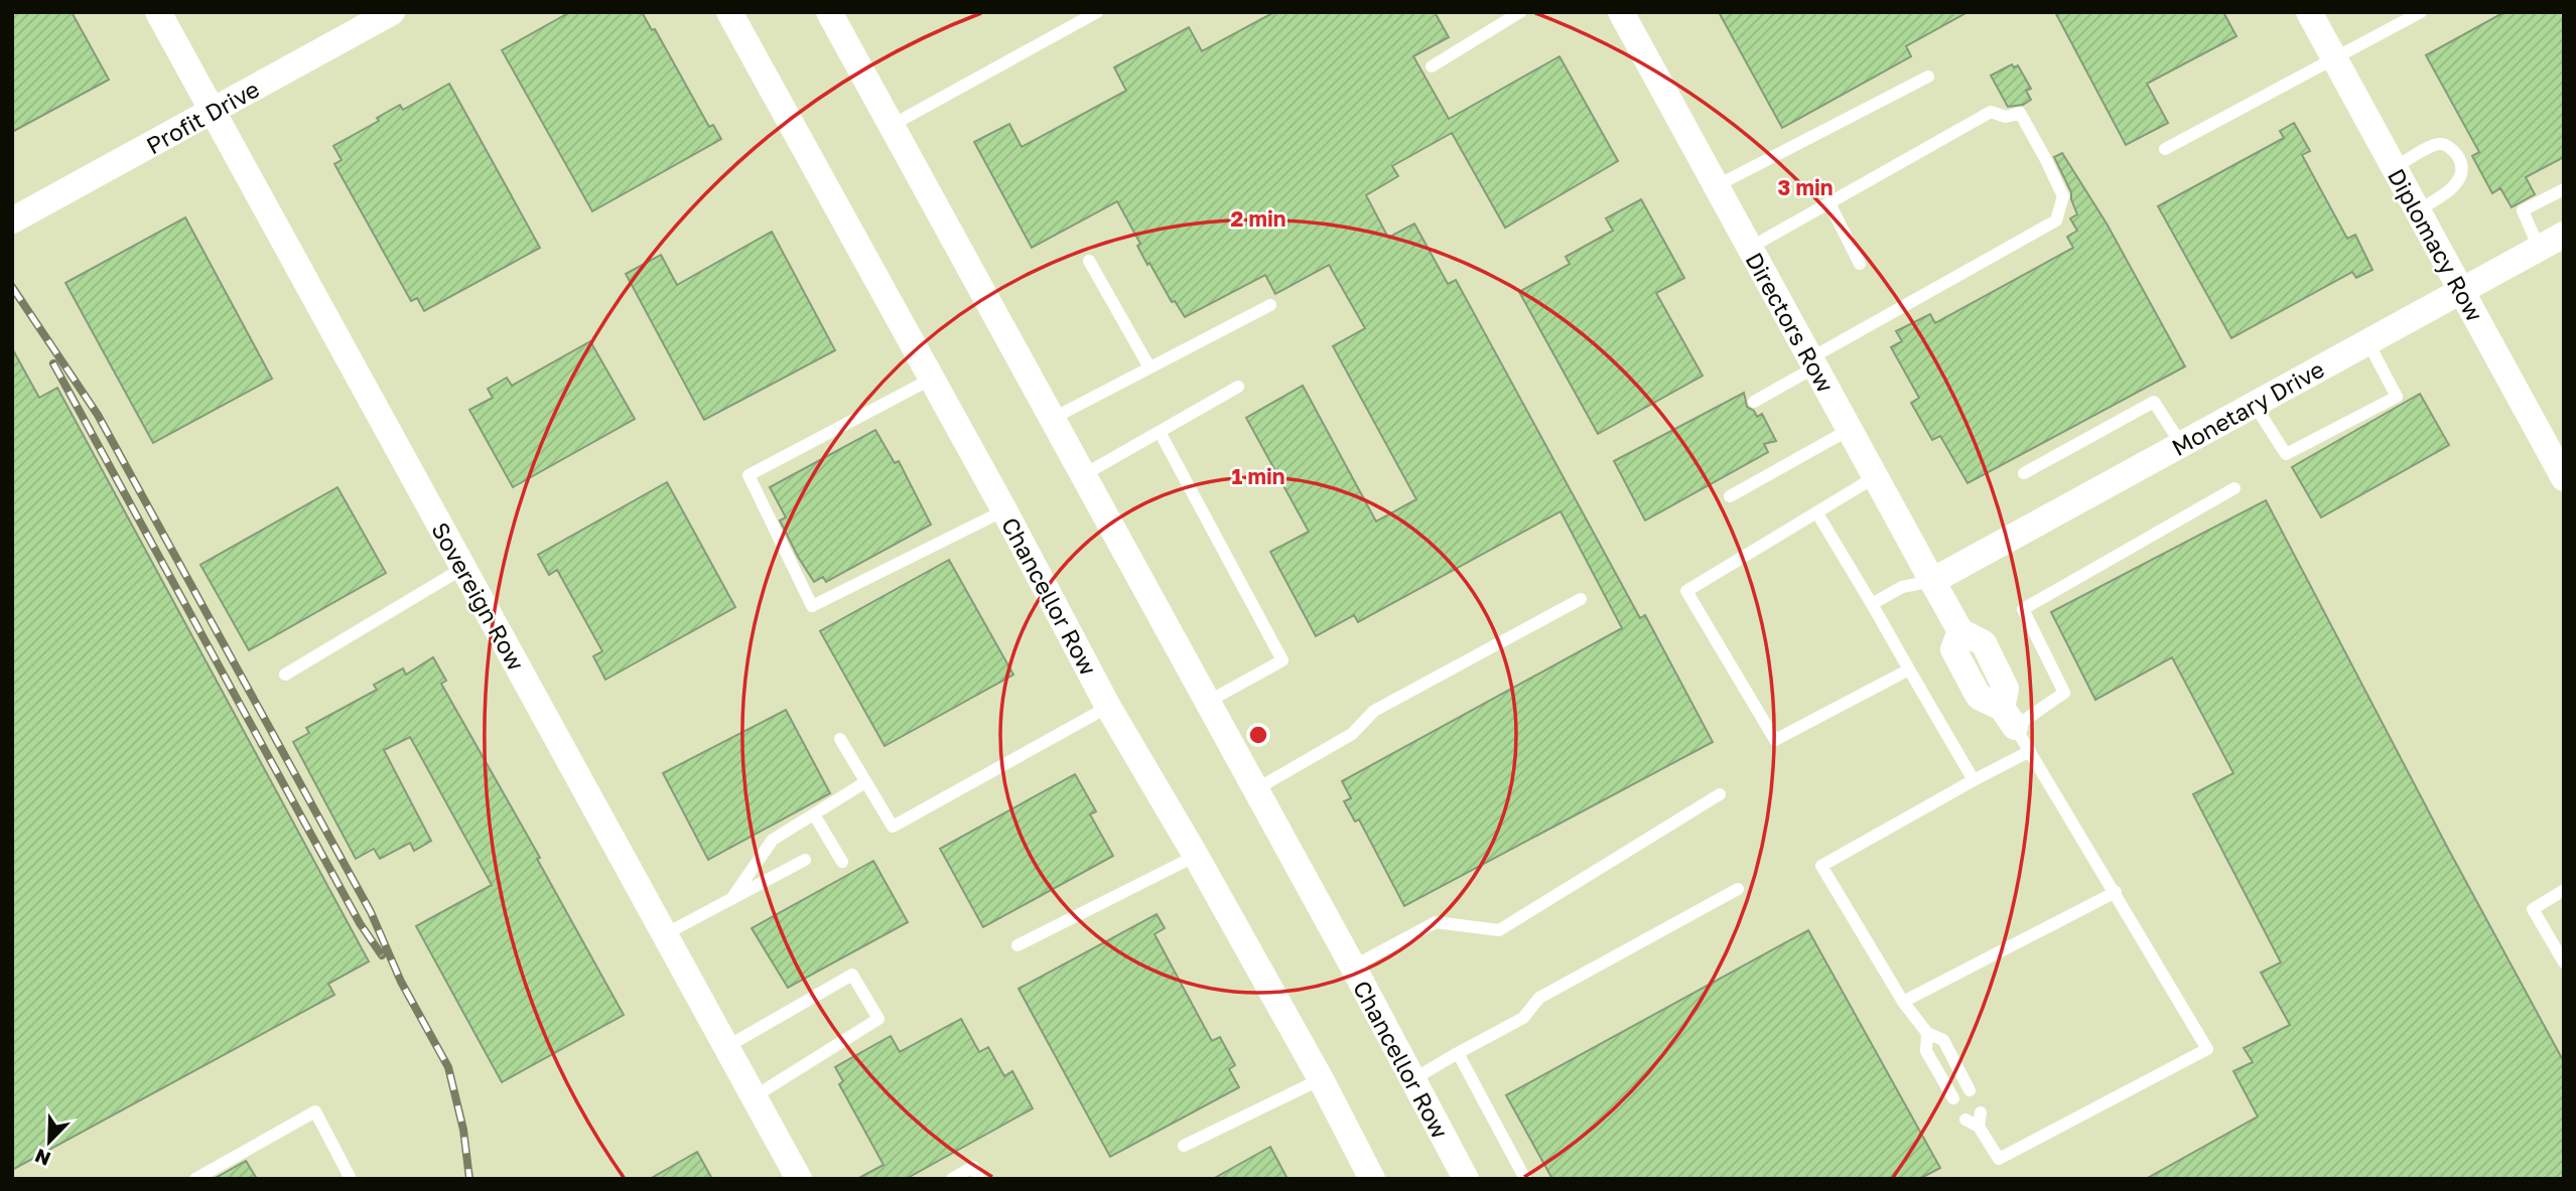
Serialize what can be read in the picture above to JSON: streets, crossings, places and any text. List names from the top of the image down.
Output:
{
  "streets": {
    "street": [
      "Profit Drive",
      "Diplomacy Row",
      "Directors Row",
      "Monetary Drive",
      "Sovereign Row",
      "Chancellor Row"
    ]
  },
  "crossings": [
    ["Profit Drive", "Sovereign Row"],
    ["Diplomacy Row", "Monetary Drive"],
    ["Directors Row", "Monetary Drive"]
  ],
  "north": "bottom left",
  "rings": ["3 min", "2 min", "1 min"]
}
